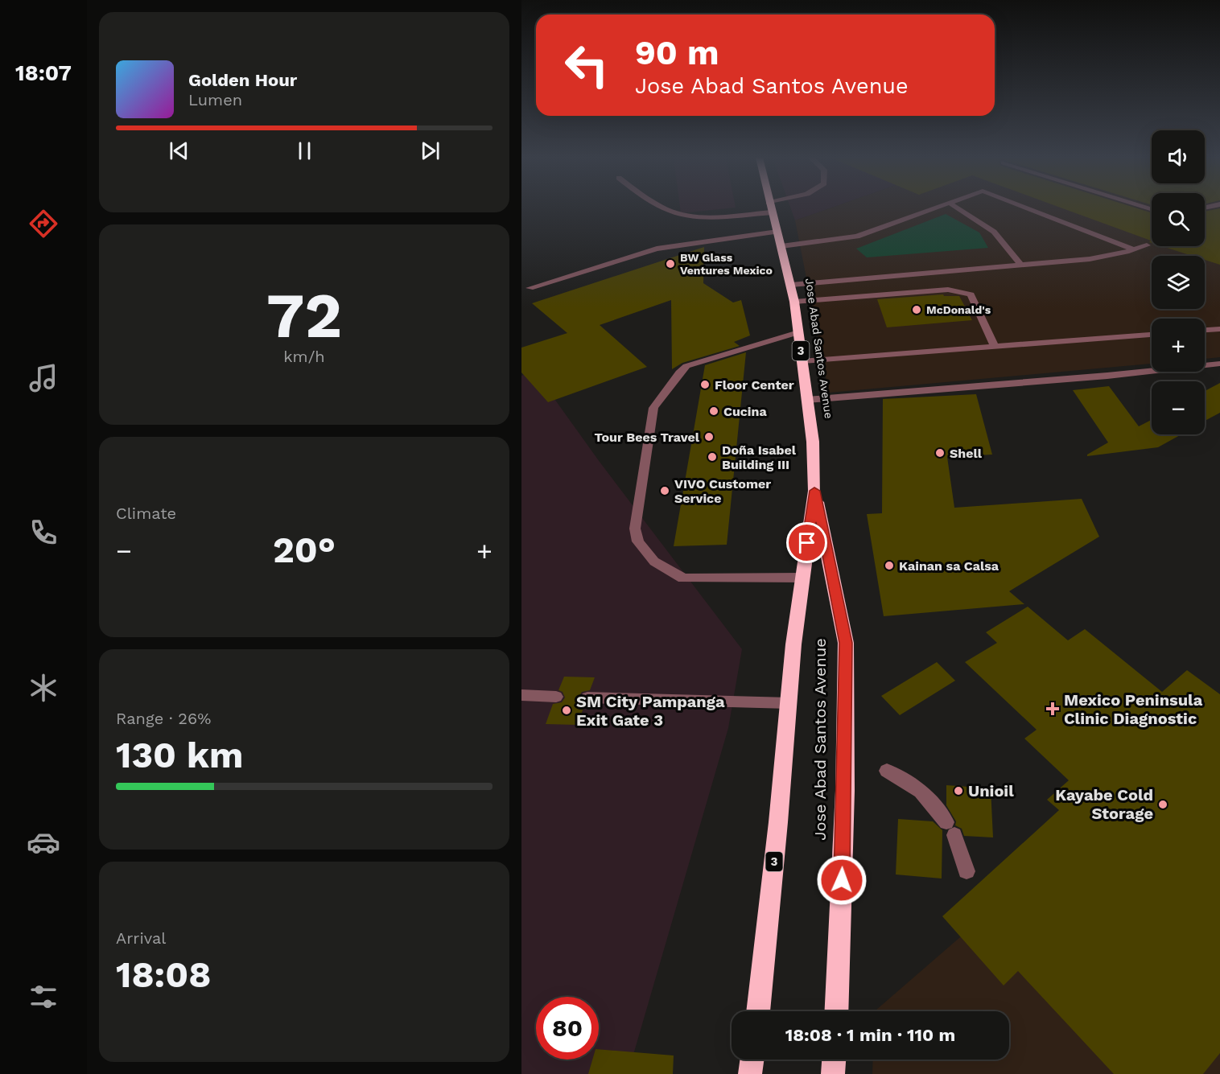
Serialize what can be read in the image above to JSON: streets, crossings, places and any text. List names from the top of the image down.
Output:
{
  "streets": {
    "highway": ["Jose Abad Santos Avenue", "3"]
  },
  "places": {
    "other": [
      "BW Glass Ventures Mexico",
      "McDonald's",
      "Floor Center",
      "Cucina",
      "Tour Bees Travel",
      "Shell",
      "Doña Isabel Building III",
      "VIVO Customer Service",
      "Kainan sa Calsa",
      "SM City Pampanga Exit Gate 3",
      "Unioil",
      "Kayabe Cold Storage"
    ],
    "health": ["Mexico Peninsula Clinic Diagnostic"]
  },
  "page": {
    "tabs": "18:07",
    "turn": ["90 m", "Jose Abad Santos Avenue"],
    "song": ["Golden Hour", "Lumen"],
    "map_buttons": ["+", "−"],
    "tile": [
      ["72", "km/h"],
      "Climate",
      ["Range · 26%", "130 km"],
      ["Arrival", "18:08"]
    ],
    "heat": ["−", "20°", "+"],
    "limit": "80",
    "trip": "18:08 · 1 min · 110 m"
  }
}
